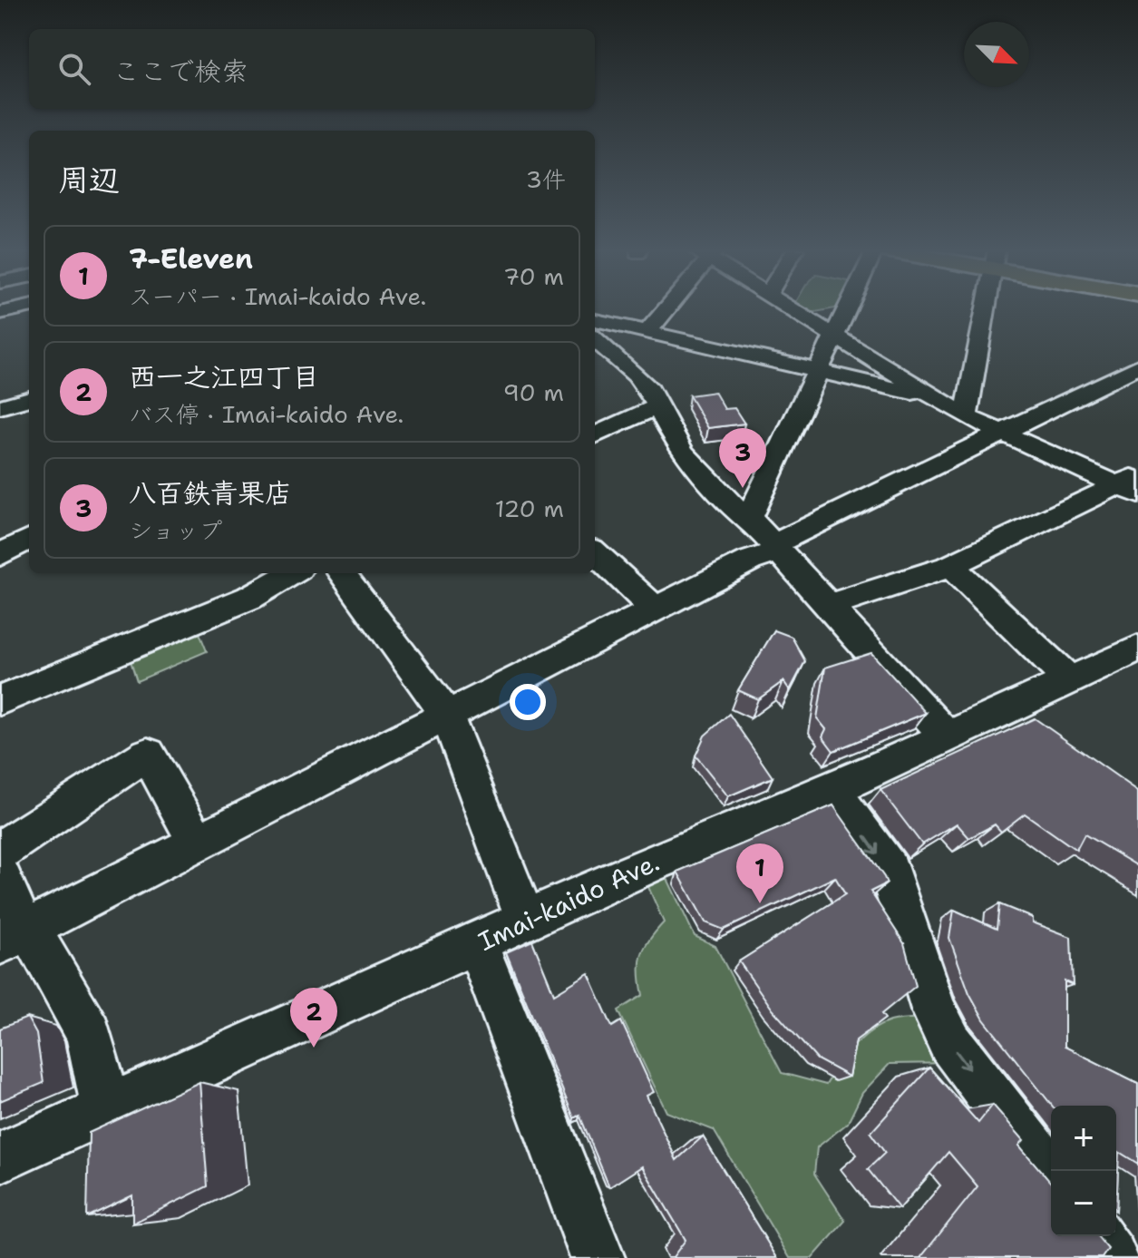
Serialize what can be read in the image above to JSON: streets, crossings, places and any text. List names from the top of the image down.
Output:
{
  "streets": {
    "street": ["Imai-kaido Ave."]
  },
  "north": "bottom right",
  "page": {
    "search": "ここで検索",
    "heading": ["周辺", "3件"],
    "list": [
      {
        "mark": "1",
        "name": "7-Eleven",
        "note": "スーパー · Imai-kaido Ave.",
        "value": "70 m"
      },
      {
        "mark": "2",
        "name": "西一之江四丁目",
        "note": "バス停 · Imai-kaido Ave.",
        "value": "90 m"
      },
      {
        "mark": "3",
        "name": "八百鉄青果店",
        "note": "ショップ",
        "value": "120 m"
      }
    ],
    "pins": ["3", "1", "2"],
    "map_buttons": ["+", "−"]
  }
}
